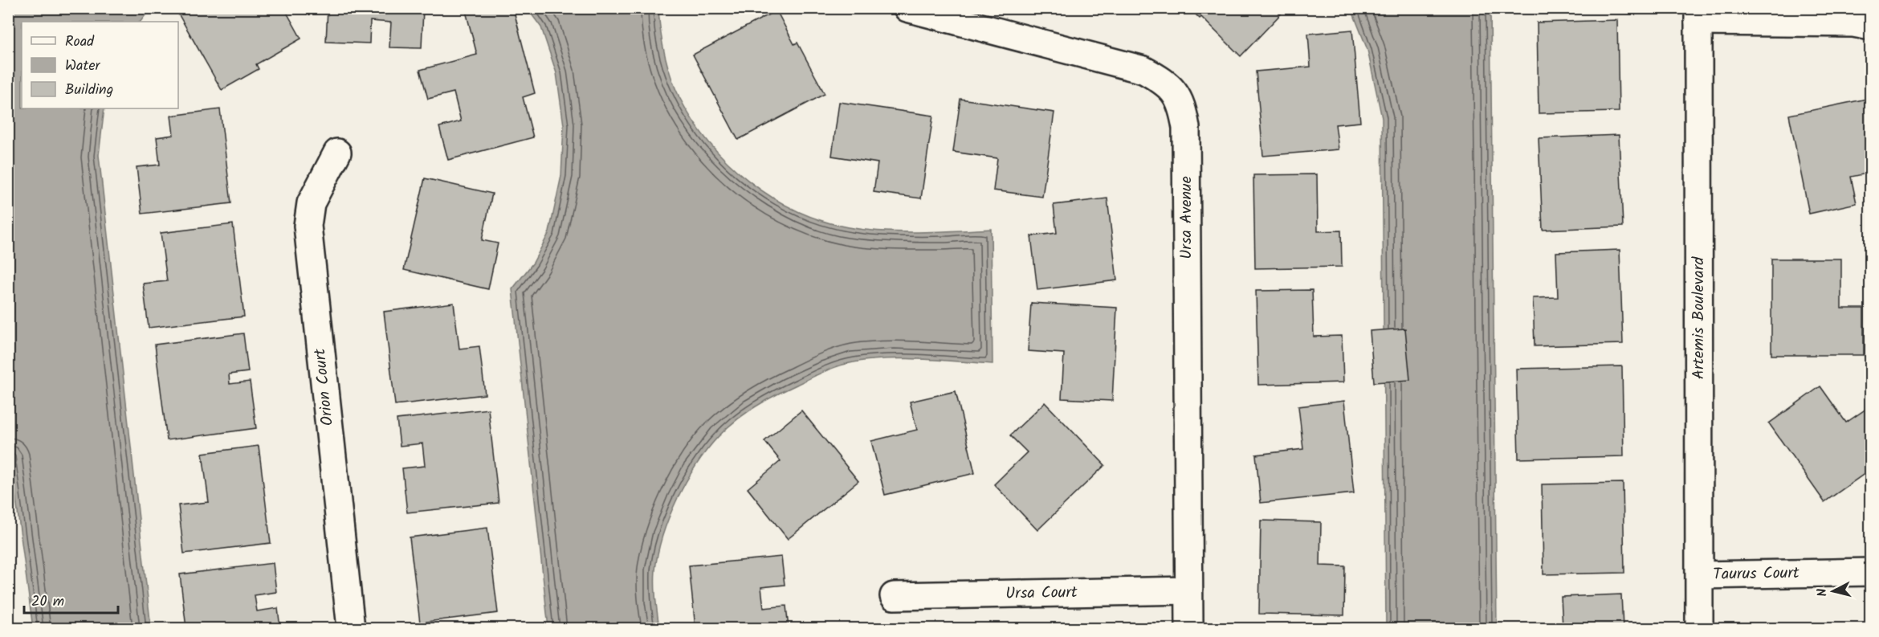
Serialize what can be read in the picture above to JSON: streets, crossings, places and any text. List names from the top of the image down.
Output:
{
  "streets": {
    "street": [
      "Ursa Avenue",
      "Artemis Boulevard",
      "Orion Court",
      "Taurus Court",
      "Ursa Court"
    ]
  },
  "crossings": [
    ["Ursa Avenue", "Ursa Court"],
    ["Artemis Boulevard", "Taurus Court"]
  ],
  "legend": ["Road", "Water", "Building"],
  "scale_bar": "20 m",
  "north": "left"
}
